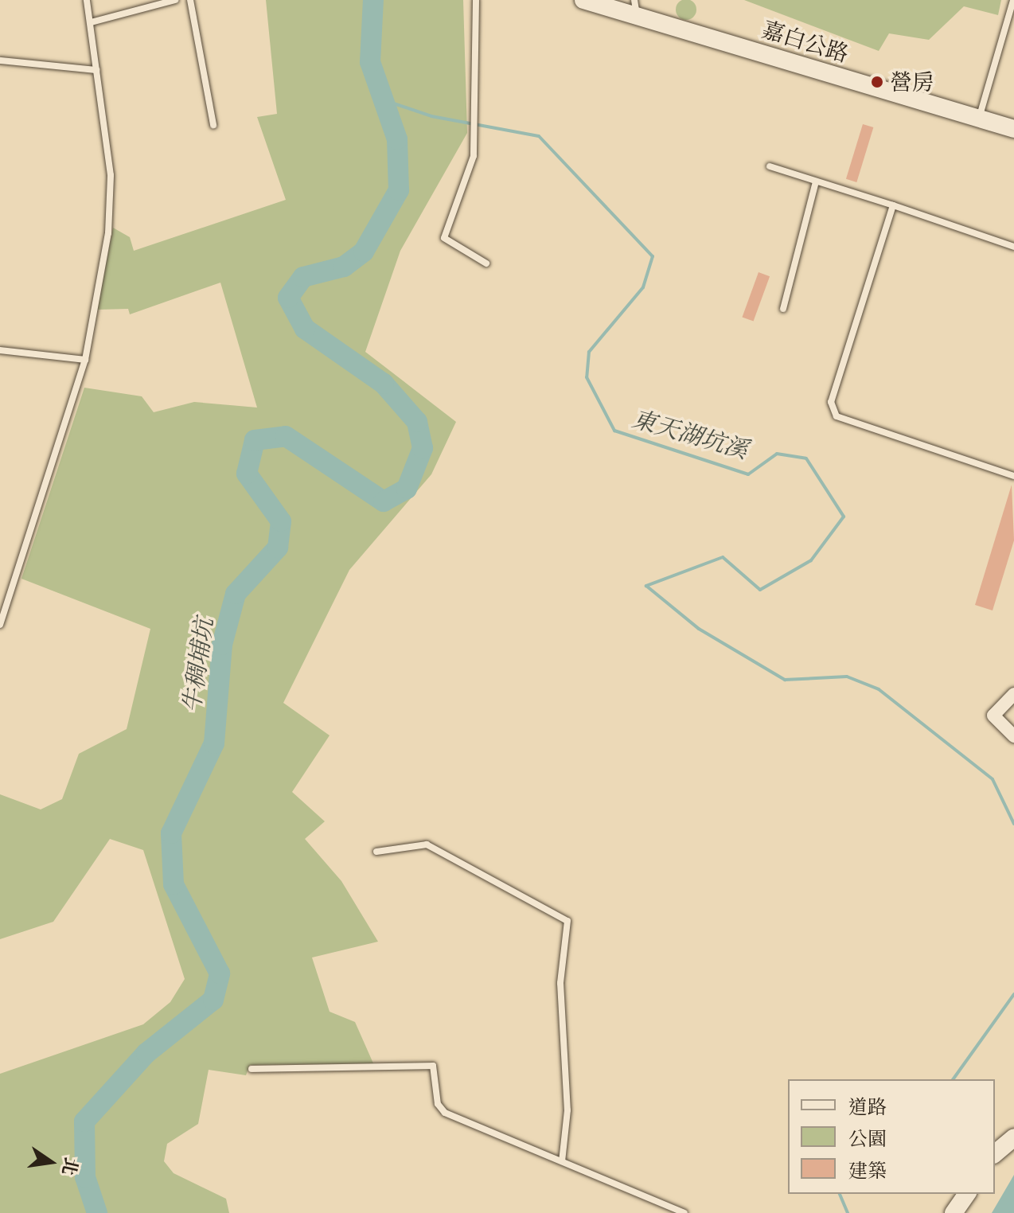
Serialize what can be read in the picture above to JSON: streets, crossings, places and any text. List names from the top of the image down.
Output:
{
  "streets": {
    "main road": ["嘉白公路"]
  },
  "water": ["東天湖坑溪", "牛稠埔坑"],
  "places": ["營房"],
  "legend": ["道路", "公園", "建築"],
  "north": "right"
}
